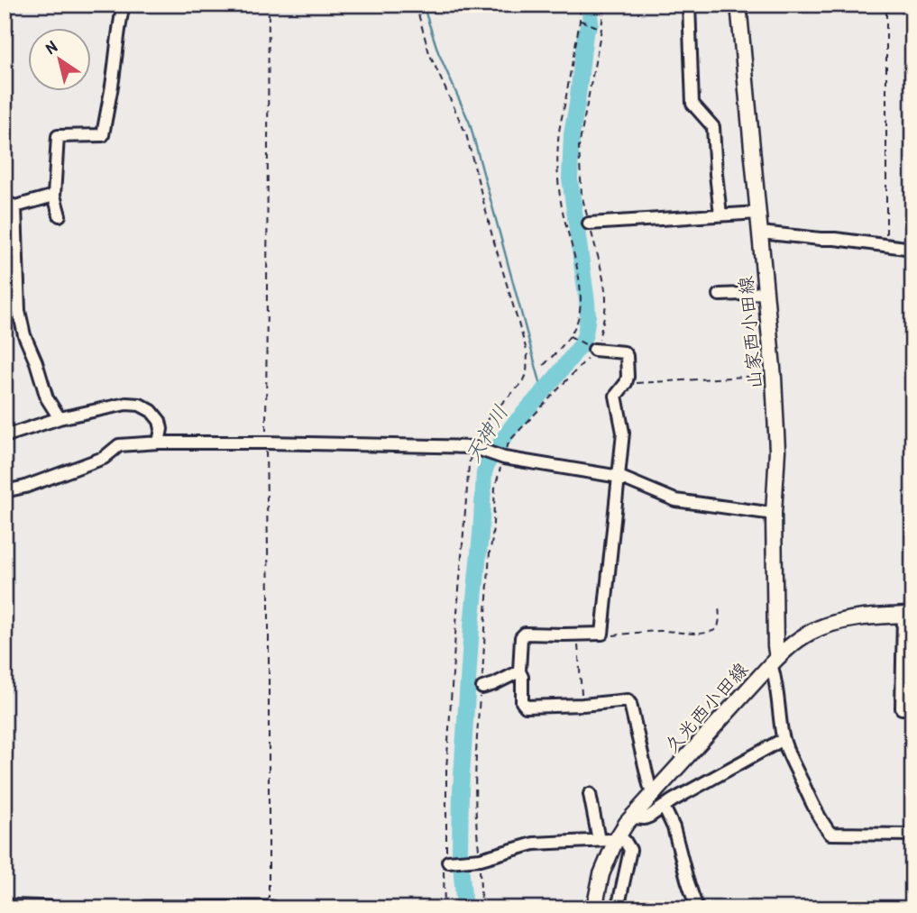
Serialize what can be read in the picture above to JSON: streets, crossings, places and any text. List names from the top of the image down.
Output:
{
  "streets": {
    "main road": ["山家西小田線", "久光西小田線"]
  },
  "crossings": [
    ["山家西小田線", "久光西小田線"]
  ],
  "water": ["天神川"],
  "north": "top left"
}
